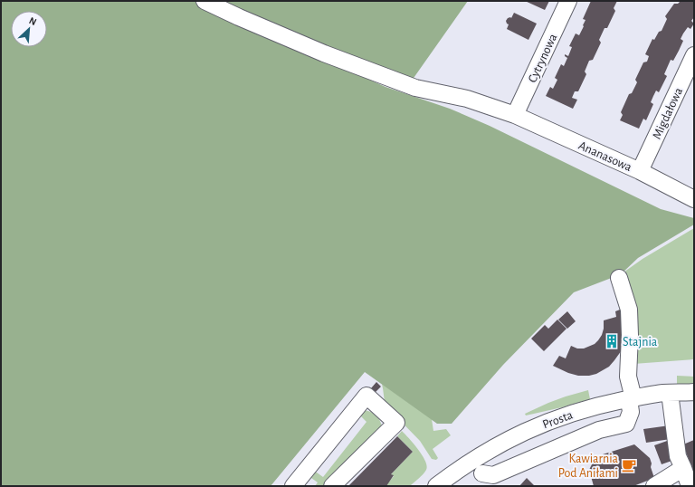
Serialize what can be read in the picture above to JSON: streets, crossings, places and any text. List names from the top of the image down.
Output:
{
  "streets": {
    "street": [
      "Cytrynowa",
      "Migdałowa",
      "Ananasowa",
      "Prosta"
    ]
  },
  "crossings": [
    ["Cytrynowa", "Ananasowa"],
    ["Migdałowa", "Ananasowa"]
  ],
  "places": {
    "building": ["Stajnia"],
    "cafe": ["Kawiarnia Pod Aniłami"]
  },
  "north": "top right"
}
